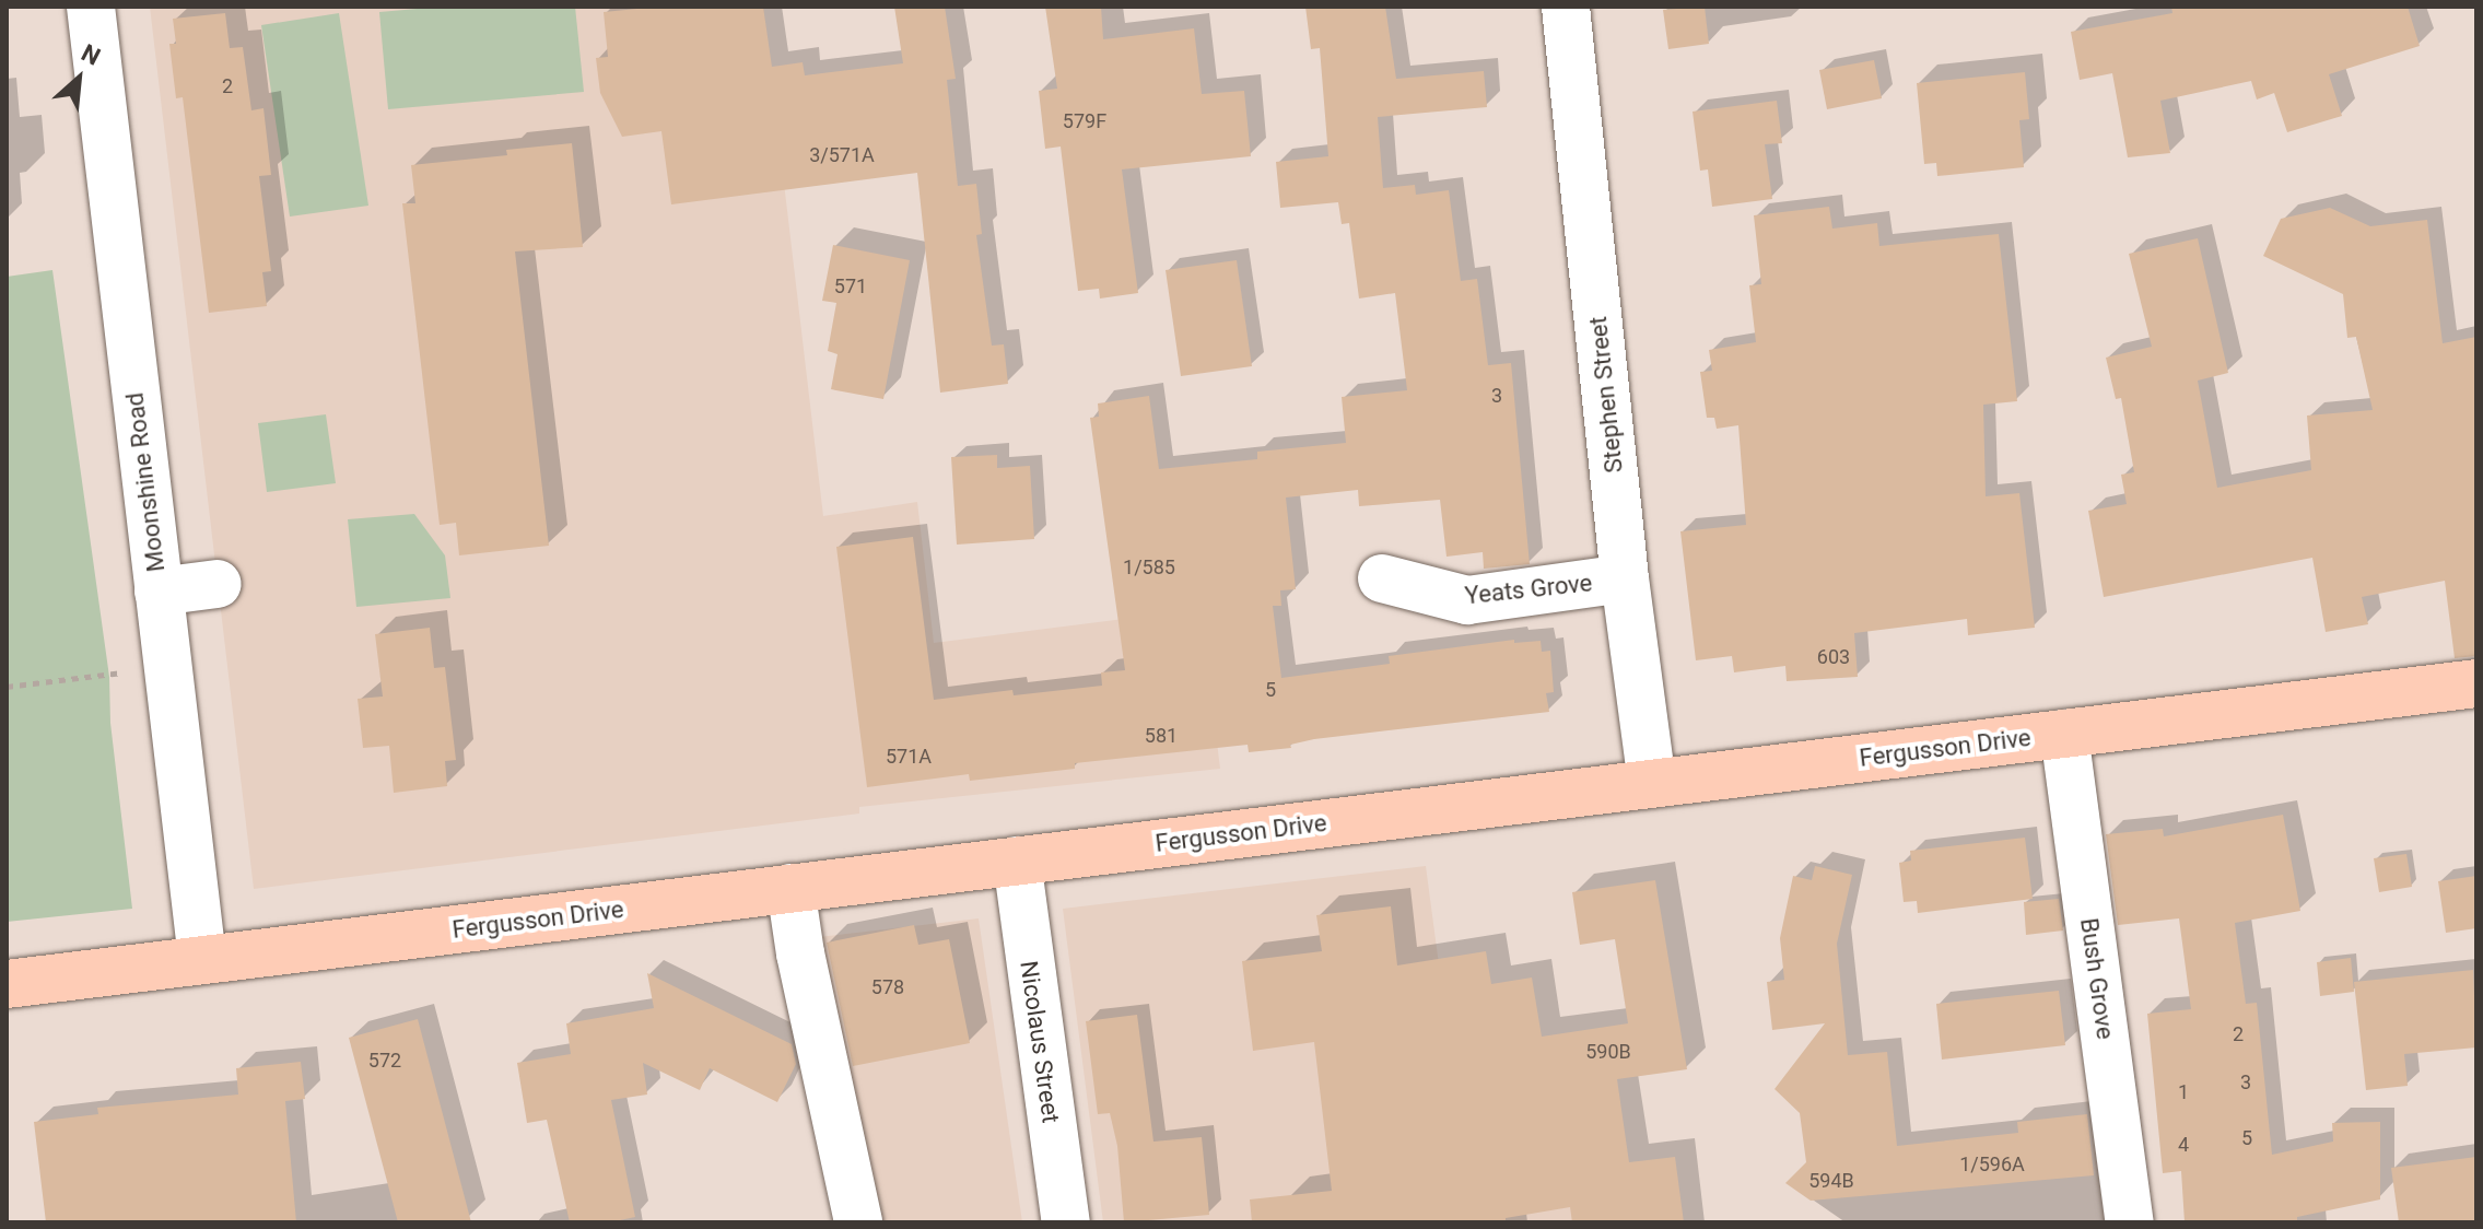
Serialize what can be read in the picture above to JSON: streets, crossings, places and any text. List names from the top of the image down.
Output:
{
  "streets": {
    "main road": ["Fergusson Drive"],
    "street": [
      "Stephen Street",
      "Moonshine Road",
      "Yeats Grove",
      "Bush Grove",
      "Nicolaus Street"
    ]
  },
  "crossings": [
    ["Stephen Street", "Yeats Grove"],
    ["Stephen Street", "Fergusson Drive"],
    ["Moonshine Road", "Fergusson Drive"],
    ["Fergusson Drive", "Bush Grove"],
    ["Fergusson Drive", "Nicolaus Street"]
  ],
  "house_numbers": [
    "2",
    "579F",
    "3/571A",
    "571",
    "3",
    "1/585",
    "603",
    "5",
    "581",
    "571A",
    "578",
    "2",
    "590B",
    "572",
    "3",
    "1",
    "5",
    "4",
    "1/596A",
    "594B"
  ],
  "north": "top right"
}
